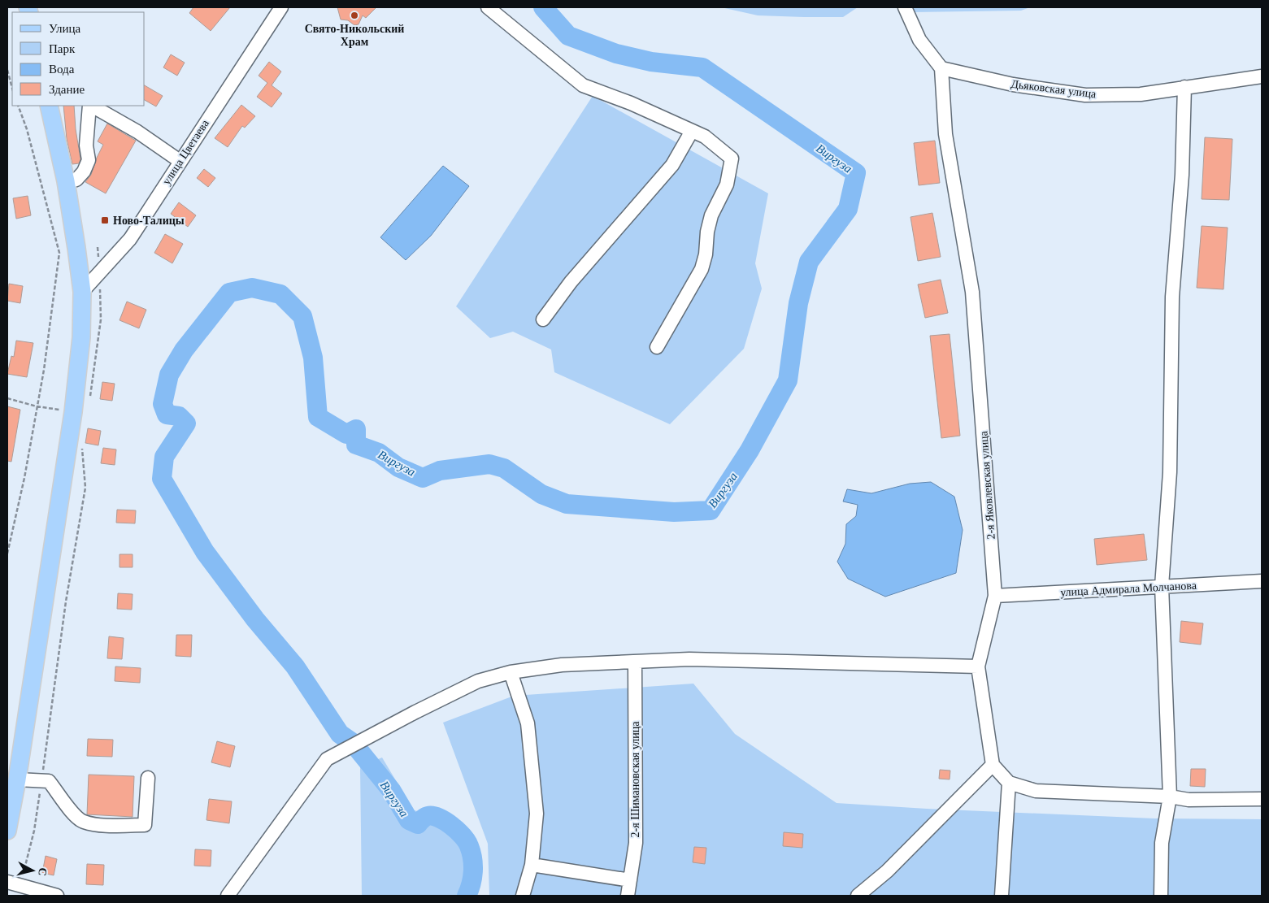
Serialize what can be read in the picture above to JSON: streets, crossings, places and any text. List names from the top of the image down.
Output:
{
  "streets": {
    "street": [
      "Дьяковская улица",
      "улица Цветаева",
      "2-я Яковлевская улица",
      "улица Адмирала Молчанова",
      "2-я Шимановская улица"
    ]
  },
  "crossings": [
    ["Дьяковская улица", "2-я Яковлевская улица"],
    ["2-я Яковлевская улица", "улица Адмирала Молчанова"]
  ],
  "water": ["Виргуза"],
  "places": {
    "other": ["Свято-Никольский Храм"],
    "transit": ["Ново-Талицы"]
  },
  "legend": [
    "Улица",
    "Парк",
    "Вода",
    "Здание"
  ],
  "north": "right"
}
